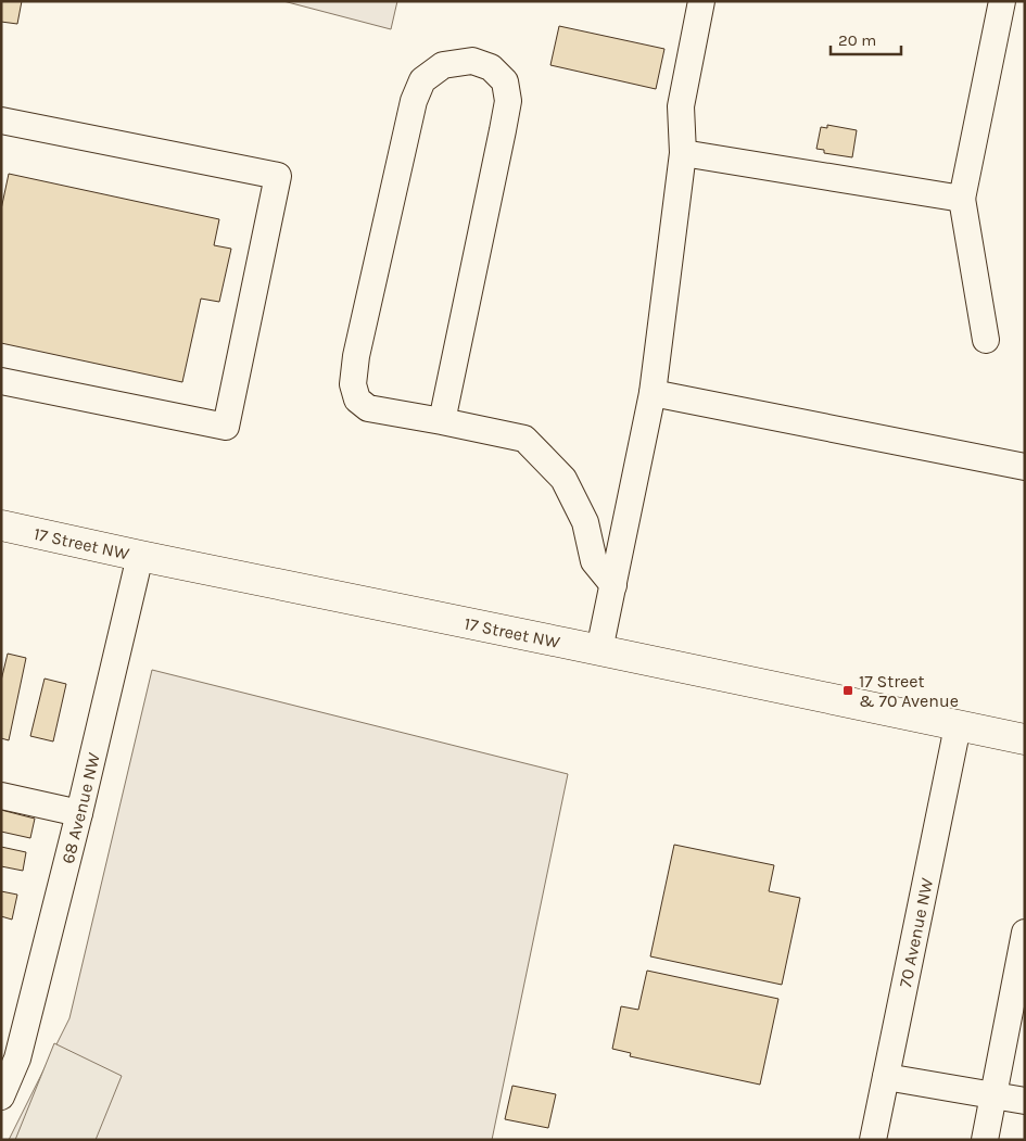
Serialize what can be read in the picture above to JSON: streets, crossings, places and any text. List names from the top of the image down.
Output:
{
  "streets": {
    "main road": ["17 Street NW"],
    "street": ["68 Avenue NW", "70 Avenue NW"]
  },
  "crossings": [
    ["17 Street NW", "68 Avenue NW"],
    ["17 Street NW", "70 Avenue NW"]
  ],
  "places": {
    "transit": ["17 Street & 70 Avenue"]
  },
  "scale_bar": "20 m"
}
